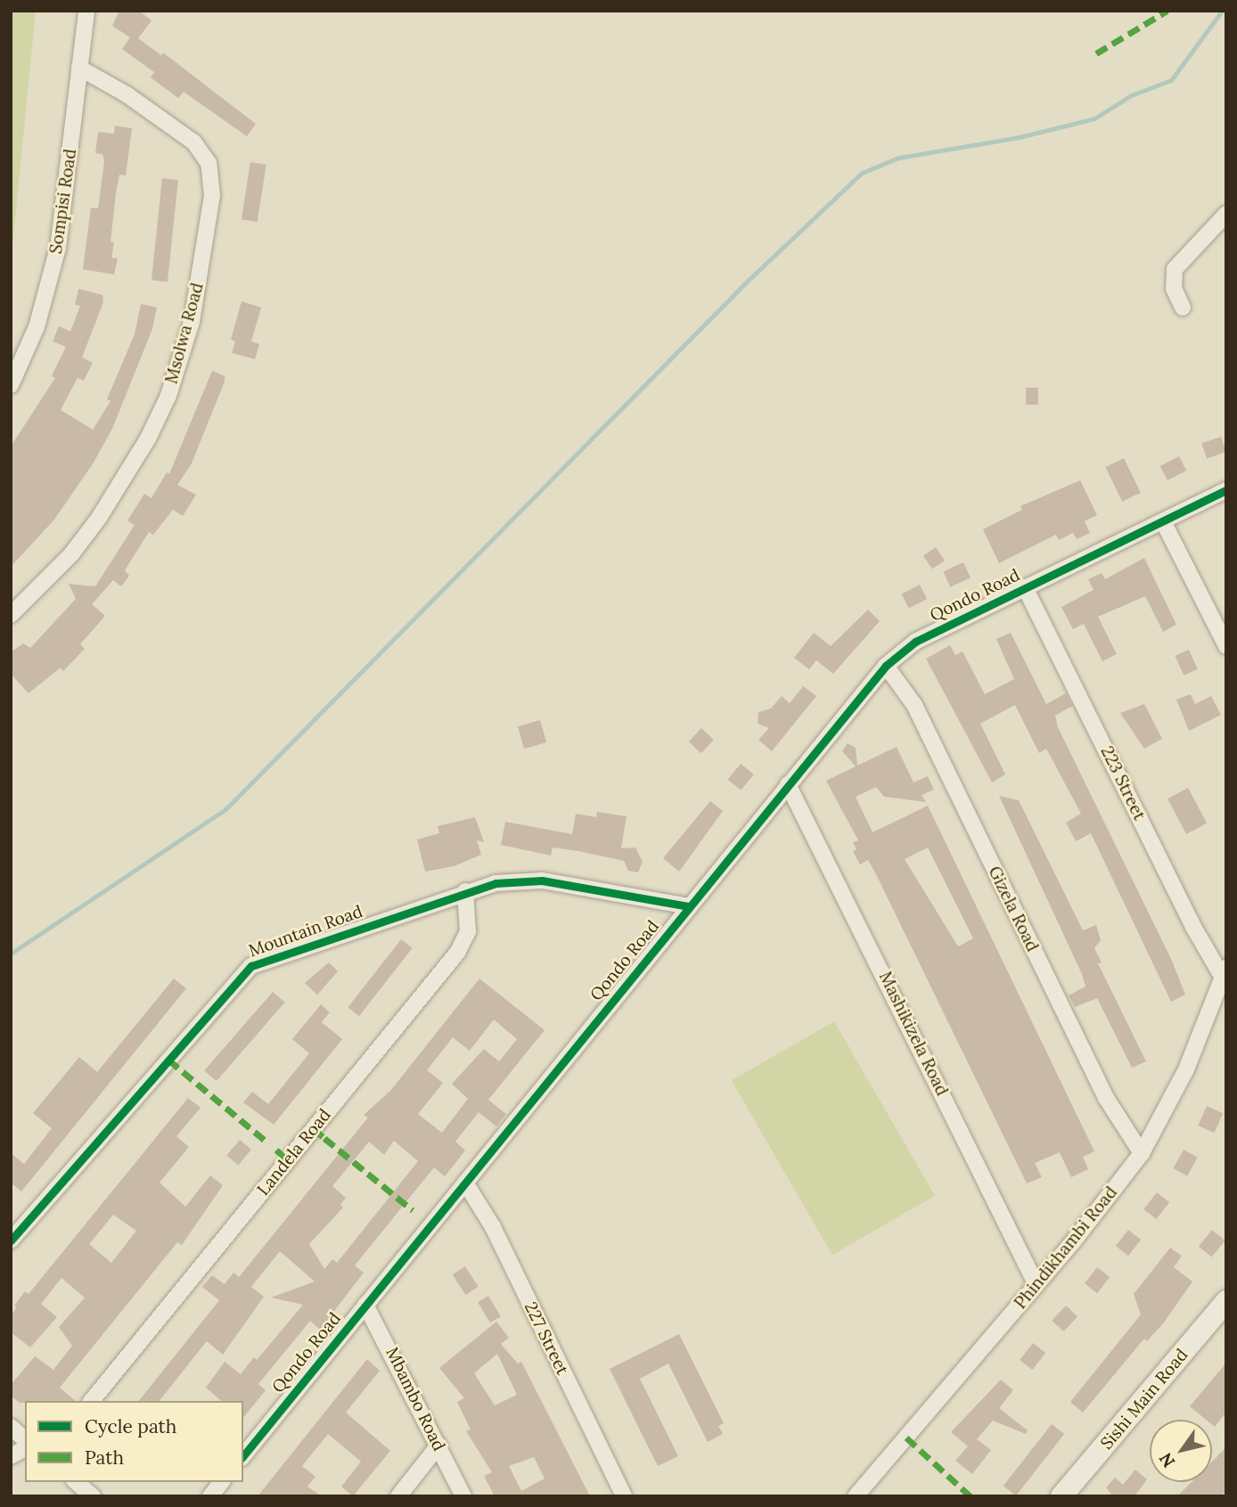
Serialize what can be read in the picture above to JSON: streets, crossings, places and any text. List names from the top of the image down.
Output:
{
  "streets": {
    "street": [
      "Sompisi Road",
      "Msolwa Road",
      "Qondo Road",
      "223 Street",
      "Gizela Road",
      "Mountain Road",
      "Mashikizela Road",
      "Landela Road",
      "Phindikhambi Road",
      "227 Street",
      "Mbambo Road",
      "Sishi Main Road"
    ]
  },
  "crossings": [
    ["Sompisi Road", "Msolwa Road"],
    ["Qondo Road", "223 Street"],
    ["Qondo Road", "Gizela Road"],
    ["Qondo Road", "Mountain Road"],
    ["Qondo Road", "Mashikizela Road"],
    ["Qondo Road", "227 Street"],
    ["Qondo Road", "Mbambo Road"],
    ["223 Street", "Phindikhambi Road"],
    ["Gizela Road", "Phindikhambi Road"],
    ["Mountain Road", "Landela Road"],
    ["Mashikizela Road", "Phindikhambi Road"]
  ],
  "legend": ["Cycle path", "Path"],
  "north": "bottom left"
}
